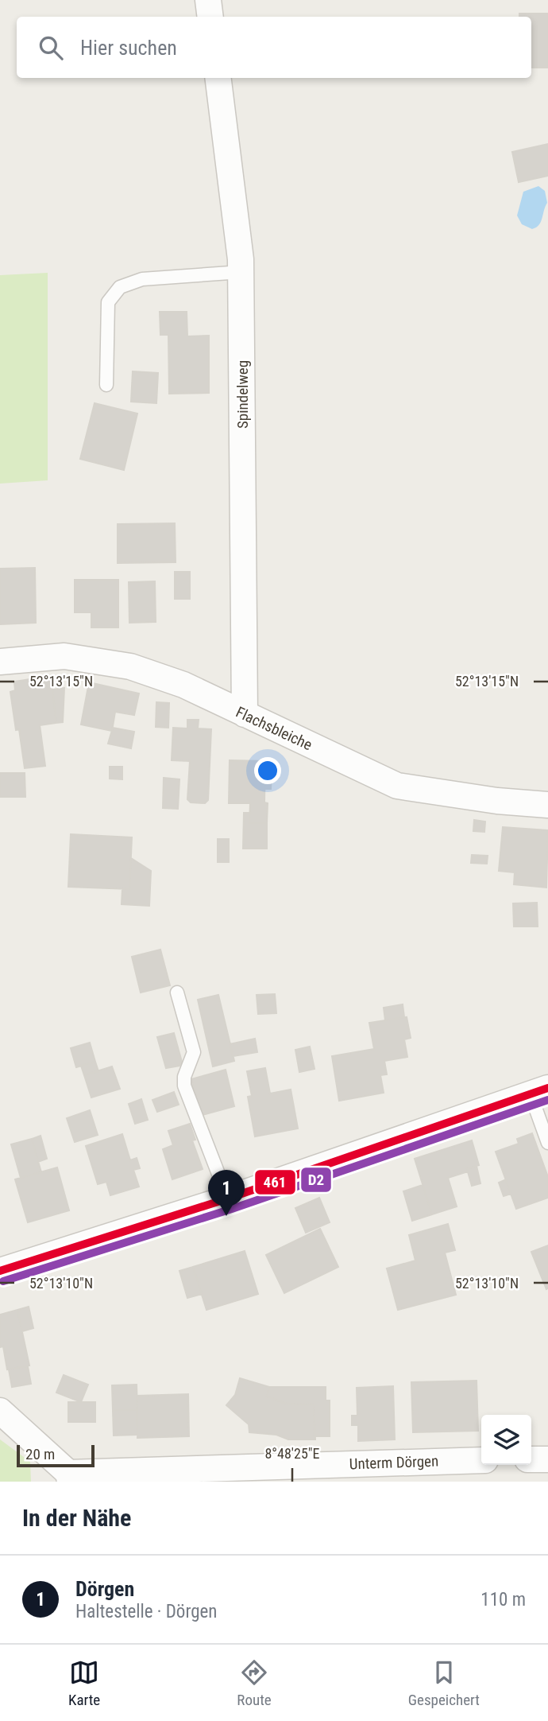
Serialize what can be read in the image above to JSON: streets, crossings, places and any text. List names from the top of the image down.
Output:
{
  "streets": {
    "street": ["Spindelweg", "Flachsbleiche", "Unterm Dörgen"]
  },
  "crossings": [
    ["Spindelweg", "Flachsbleiche"]
  ],
  "lines": ["transit line 461", "transit line D2"],
  "scale_bar": "20 m",
  "page": {
    "search": "Hier suchen",
    "pins": "1",
    "scale": "20 m",
    "heading": "In der Nähe",
    "list": [
      {
        "mark": "1",
        "name": "Dörgen",
        "note": "Haltestelle · Dörgen",
        "value": "110 m"
      }
    ],
    "nav": ["Karte", "Route", "Gespeichert"]
  },
  "coordinates": ["52°13'15\"N", "52°13'10\"N", "8°48'25\"E"]
}
